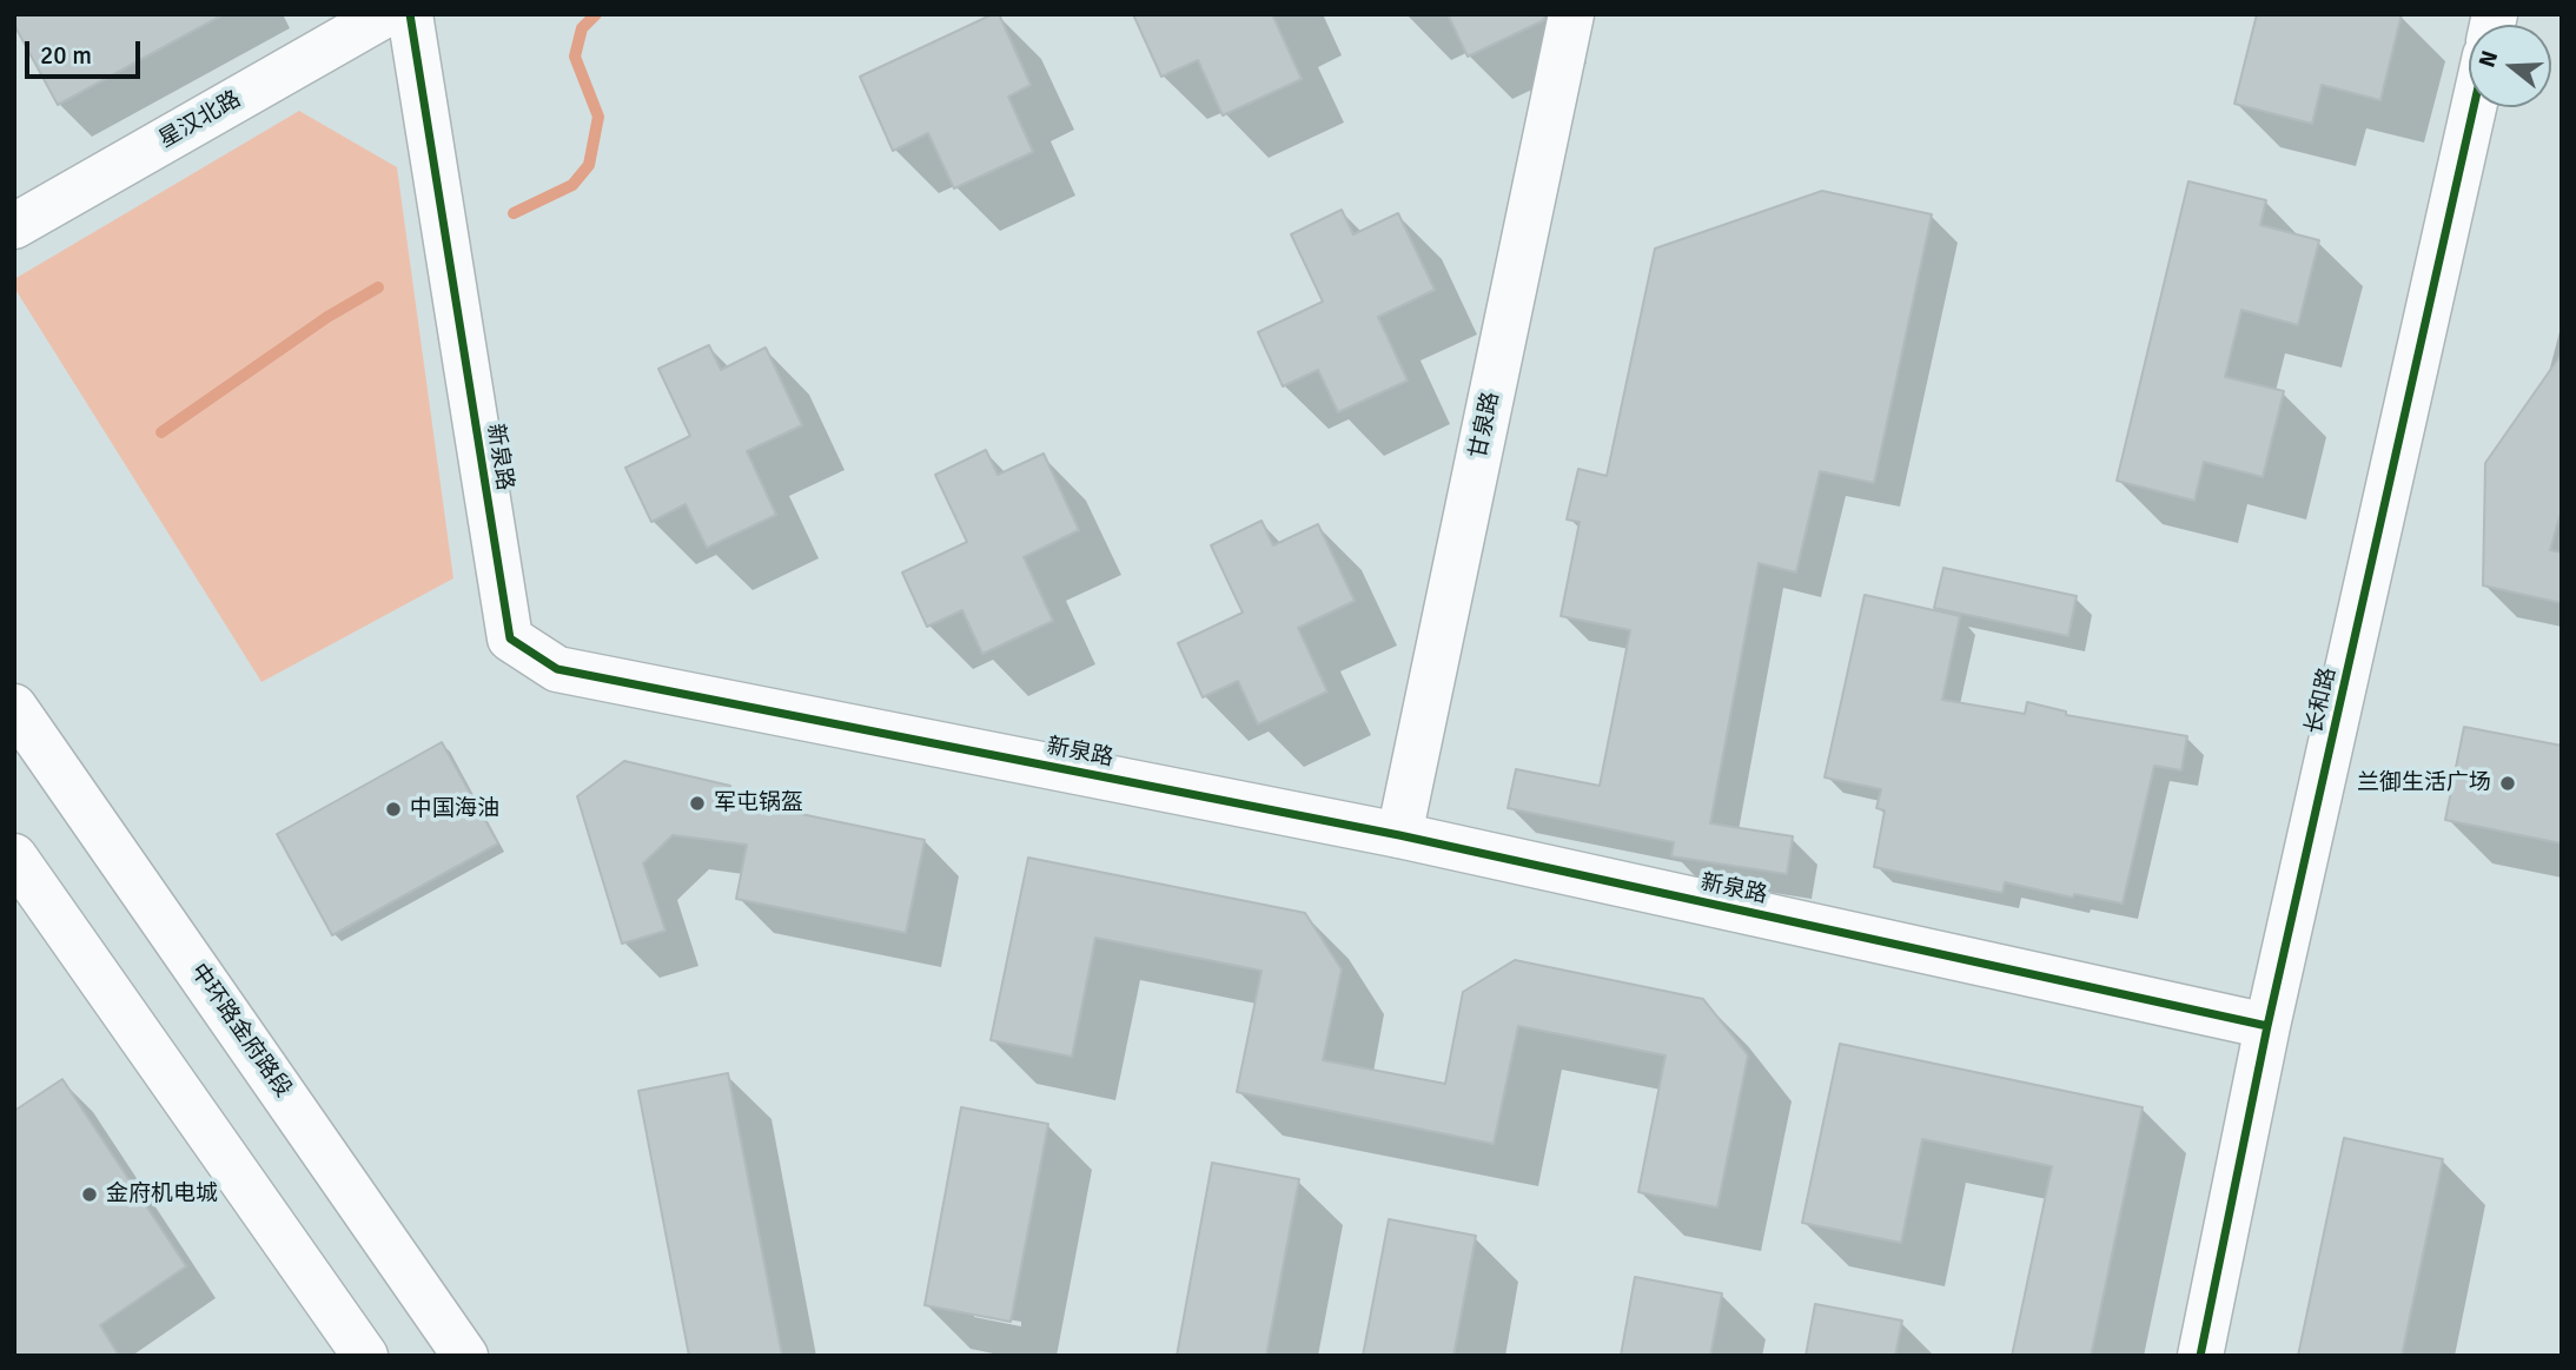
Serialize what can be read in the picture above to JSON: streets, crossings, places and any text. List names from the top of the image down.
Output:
{
  "streets": {
    "street": [
      "星汉北路",
      "甘泉路",
      "新泉路",
      "长和路",
      "中环路金府路段"
    ]
  },
  "crossings": [
    ["甘泉路", "新泉路"],
    ["新泉路", "长和路"]
  ],
  "places": [
    "兰御生活广场",
    "军屯锅盔",
    "中国海油",
    "金府机电城"
  ],
  "scale_bar": "20 m",
  "north": "left"
}
